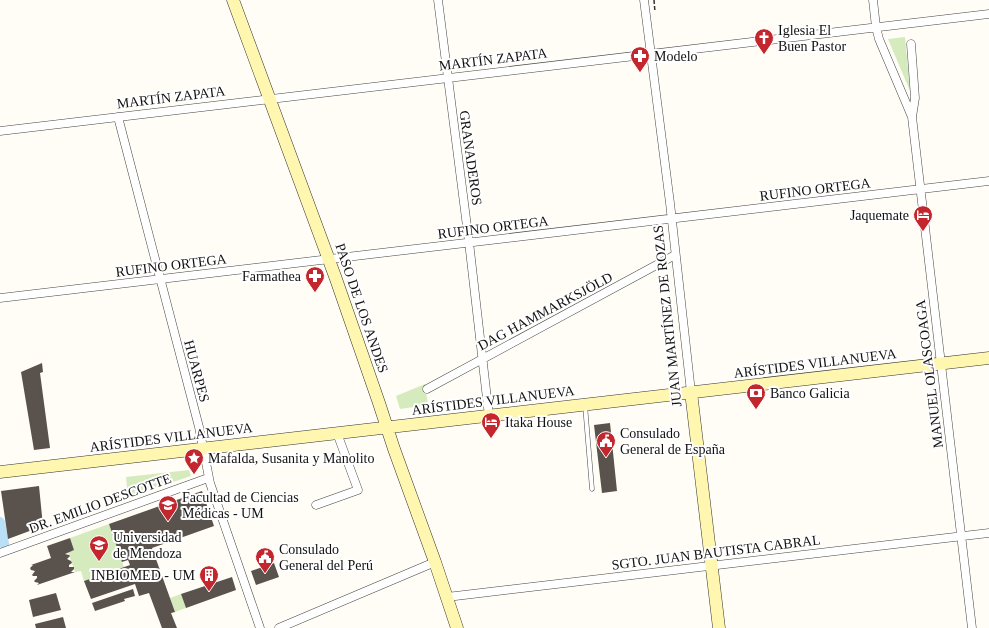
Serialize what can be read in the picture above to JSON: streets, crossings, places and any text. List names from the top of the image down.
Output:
{
  "streets": {
    "main road": ["PASO DE LOS ANDES", "JUAN MARTÍNEZ DE ROZAS", "ARÍSTIDES VILLANUEVA"],
    "street": [
      "MARTÍN ZAPATA",
      "GRANADEROS",
      "RUFINO ORTEGA",
      "DAG HAMMARKSJÖLD",
      "HUARPES",
      "MANUEL OLASCOAGA",
      "DR. EMILIO DESCOTTE",
      "SGTO. JUAN BAUTISTA CABRAL"
    ]
  },
  "crossings": [
    ["MARTÍN ZAPATA", "GRANADEROS"],
    ["MARTÍN ZAPATA", "PASO DE LOS ANDES"],
    ["MARTÍN ZAPATA", "JUAN MARTÍNEZ DE ROZAS"],
    ["MARTÍN ZAPATA", "HUARPES"],
    ["MARTÍN ZAPATA", "MANUEL OLASCOAGA"],
    ["GRANADEROS", "RUFINO ORTEGA"],
    ["GRANADEROS", "DAG HAMMARKSJÖLD"],
    ["GRANADEROS", "ARÍSTIDES VILLANUEVA"],
    ["RUFINO ORTEGA", "PASO DE LOS ANDES"],
    ["RUFINO ORTEGA", "JUAN MARTÍNEZ DE ROZAS"],
    ["RUFINO ORTEGA", "HUARPES"],
    ["RUFINO ORTEGA", "MANUEL OLASCOAGA"],
    ["PASO DE LOS ANDES", "ARÍSTIDES VILLANUEVA"],
    ["PASO DE LOS ANDES", "SGTO. JUAN BAUTISTA CABRAL"],
    ["DAG HAMMARKSJÖLD", "JUAN MARTÍNEZ DE ROZAS"],
    ["JUAN MARTÍNEZ DE ROZAS", "ARÍSTIDES VILLANUEVA"],
    ["JUAN MARTÍNEZ DE ROZAS", "SGTO. JUAN BAUTISTA CABRAL"],
    ["ARÍSTIDES VILLANUEVA", "HUARPES"],
    ["ARÍSTIDES VILLANUEVA", "MANUEL OLASCOAGA"],
    ["HUARPES", "DR. EMILIO DESCOTTE"],
    ["MANUEL OLASCOAGA", "SGTO. JUAN BAUTISTA CABRAL"]
  ],
  "places": {
    "church": ["Iglesia El Buen Pastor"],
    "pharmacy": ["Modelo", "Farmathea"],
    "hotel": ["Jaquemate", "Itaka House"],
    "bank": ["Banco Galicia"],
    "public building": ["Consulado General de España", "Consulado General del Perú"],
    "place": ["Mafalda, Susanita y Manolito"],
    "school or university": ["Facultad de Ciencias Médicas - UM", "Universidad de Mendoza"],
    "building": ["INBIOMED - UM"]
  }
}
